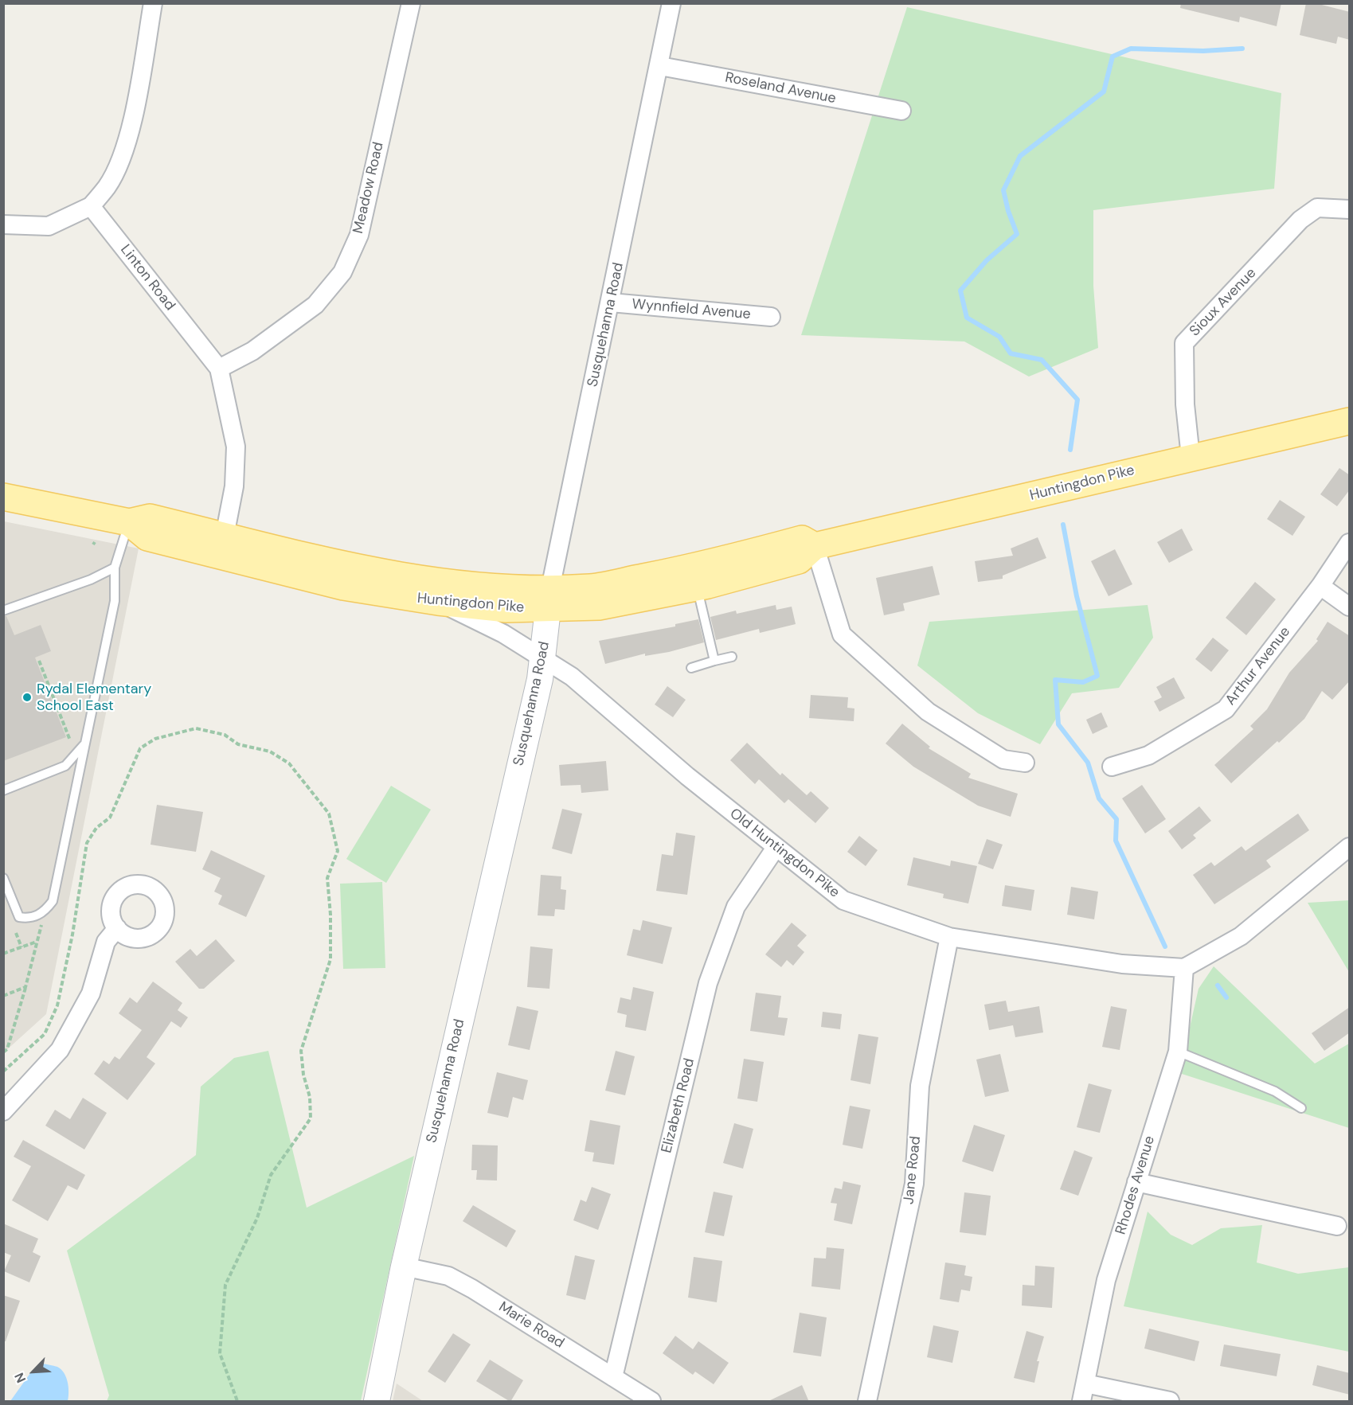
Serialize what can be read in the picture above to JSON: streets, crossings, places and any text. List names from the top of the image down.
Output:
{
  "streets": {
    "main road": ["Susquehanna Road", "Huntingdon Pike"],
    "street": [
      "Roseland Avenue",
      "Meadow Road",
      "Linton Road",
      "Sioux Avenue",
      "Wynnfield Avenue",
      "Arthur Avenue",
      "Old Huntingdon Pike",
      "Elizabeth Road",
      "Jane Road",
      "Rhodes Avenue",
      "Marie Road"
    ]
  },
  "crossings": [
    ["Roseland Avenue", "Susquehanna Road"],
    ["Meadow Road", "Linton Road"],
    ["Linton Road", "Huntingdon Pike"],
    ["Sioux Avenue", "Huntingdon Pike"],
    ["Wynnfield Avenue", "Susquehanna Road"],
    ["Susquehanna Road", "Huntingdon Pike"],
    ["Susquehanna Road", "Old Huntingdon Pike"],
    ["Susquehanna Road", "Marie Road"],
    ["Huntingdon Pike", "Old Huntingdon Pike"],
    ["Old Huntingdon Pike", "Elizabeth Road"],
    ["Old Huntingdon Pike", "Jane Road"],
    ["Old Huntingdon Pike", "Rhodes Avenue"],
    ["Elizabeth Road", "Marie Road"]
  ],
  "places": ["Rydal Elementary School East"],
  "north": "bottom left"
}
